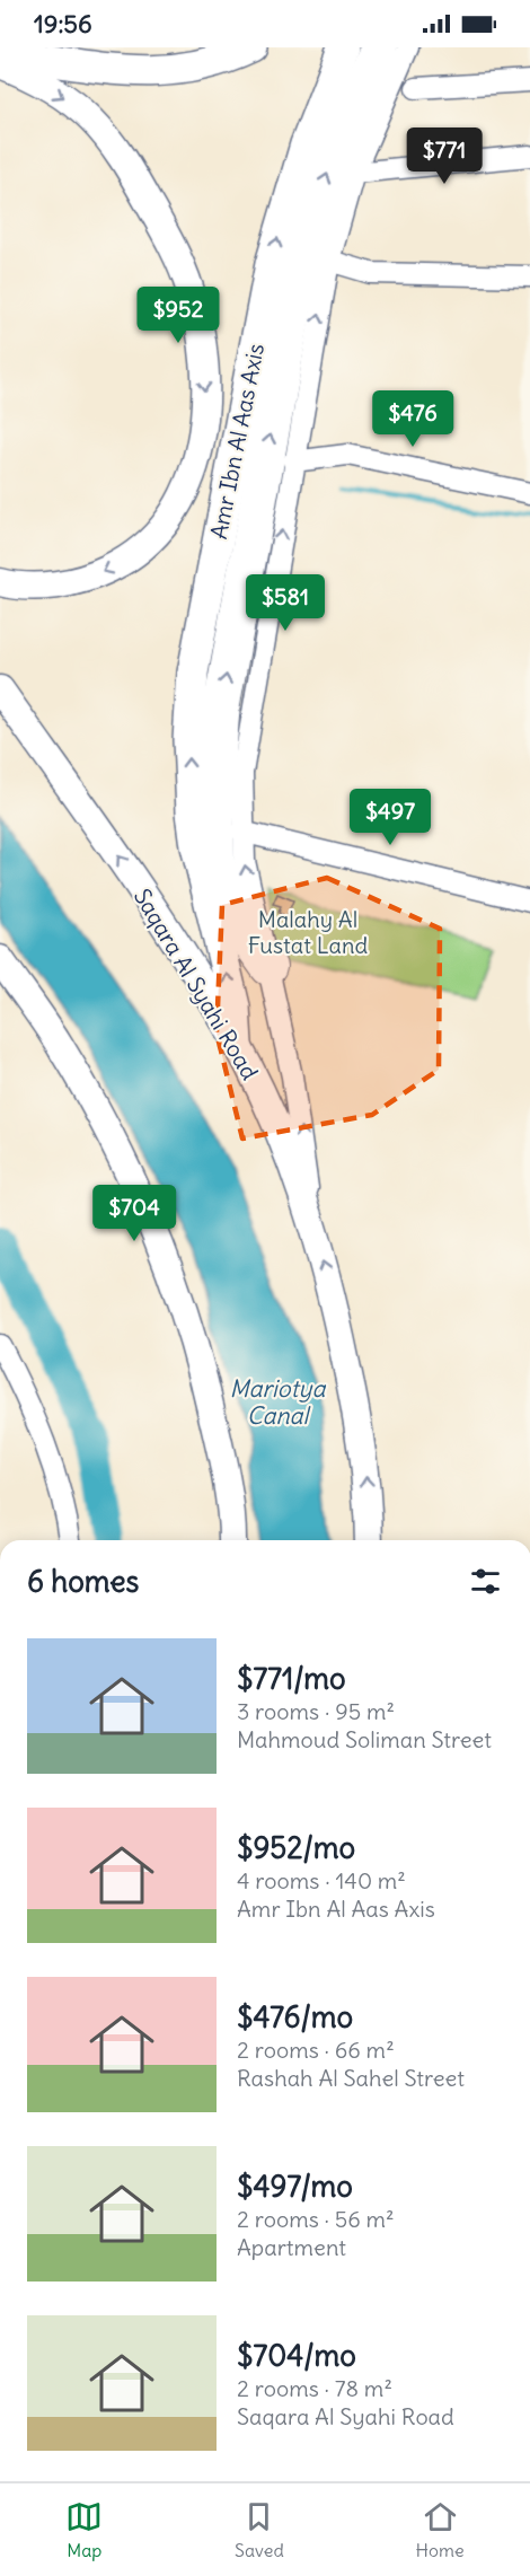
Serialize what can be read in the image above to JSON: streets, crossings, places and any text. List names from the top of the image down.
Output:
{
  "streets": {
    "main road": ["Amr Ibn Al Aas Axis", "Saqara Al Syahi Road"]
  },
  "crossings": [
    ["Amr Ibn Al Aas Axis", "Saqara Al Syahi Road"]
  ],
  "one_way": ["Amr Ibn Al Aas Axis"],
  "water": ["Mariotya Canal"],
  "parks": ["Malahy Al Fustat Land"],
  "page": {
    "status": "19:56",
    "price": [
      "$771",
      "$952",
      "$476",
      "$581",
      "$497",
      "$704"
    ],
    "heading": "6 homes",
    "list": [
      {
        "name": "$771/mo",
        "note": "3 rooms · 95 m² · Mahmoud Soliman Street"
      },
      {
        "name": "$952/mo",
        "note": "4 rooms · 140 m² · Amr Ibn Al Aas Axis"
      },
      {
        "name": "$476/mo",
        "note": "2 rooms · 66 m² · Rashah Al Sahel Street"
      },
      {
        "name": "$497/mo",
        "note": "2 rooms · 56 m² · Apartment"
      },
      {
        "name": "$704/mo",
        "note": "2 rooms · 78 m² · Saqara Al Syahi Road"
      }
    ],
    "tabs": ["Map", "Saved", "Home"]
  }
}
